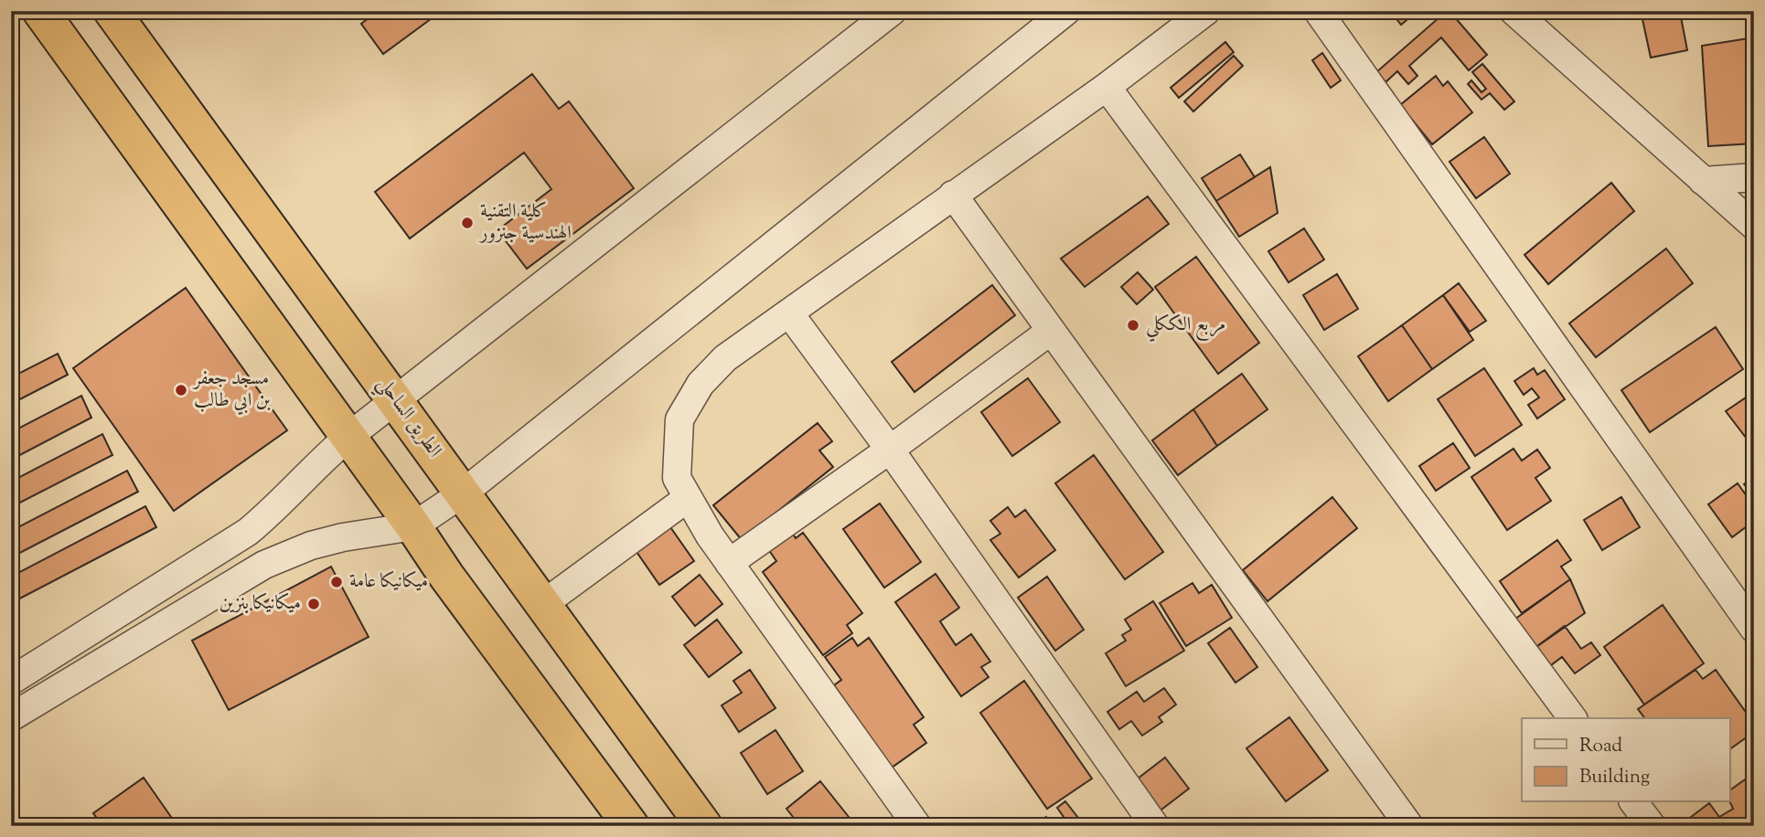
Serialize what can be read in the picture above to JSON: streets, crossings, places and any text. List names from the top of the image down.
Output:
{
  "streets": {
    "highway": ["الطريق الساحلي"]
  },
  "places": [
    "كلية التقنية الهندسية جنزور",
    "مربع الككلي",
    "مسجد جعفر بن ابي طالب",
    "ميكانيكا عامة",
    "ميكانيكا بنزين"
  ],
  "legend": ["Road", "Building"]
}
